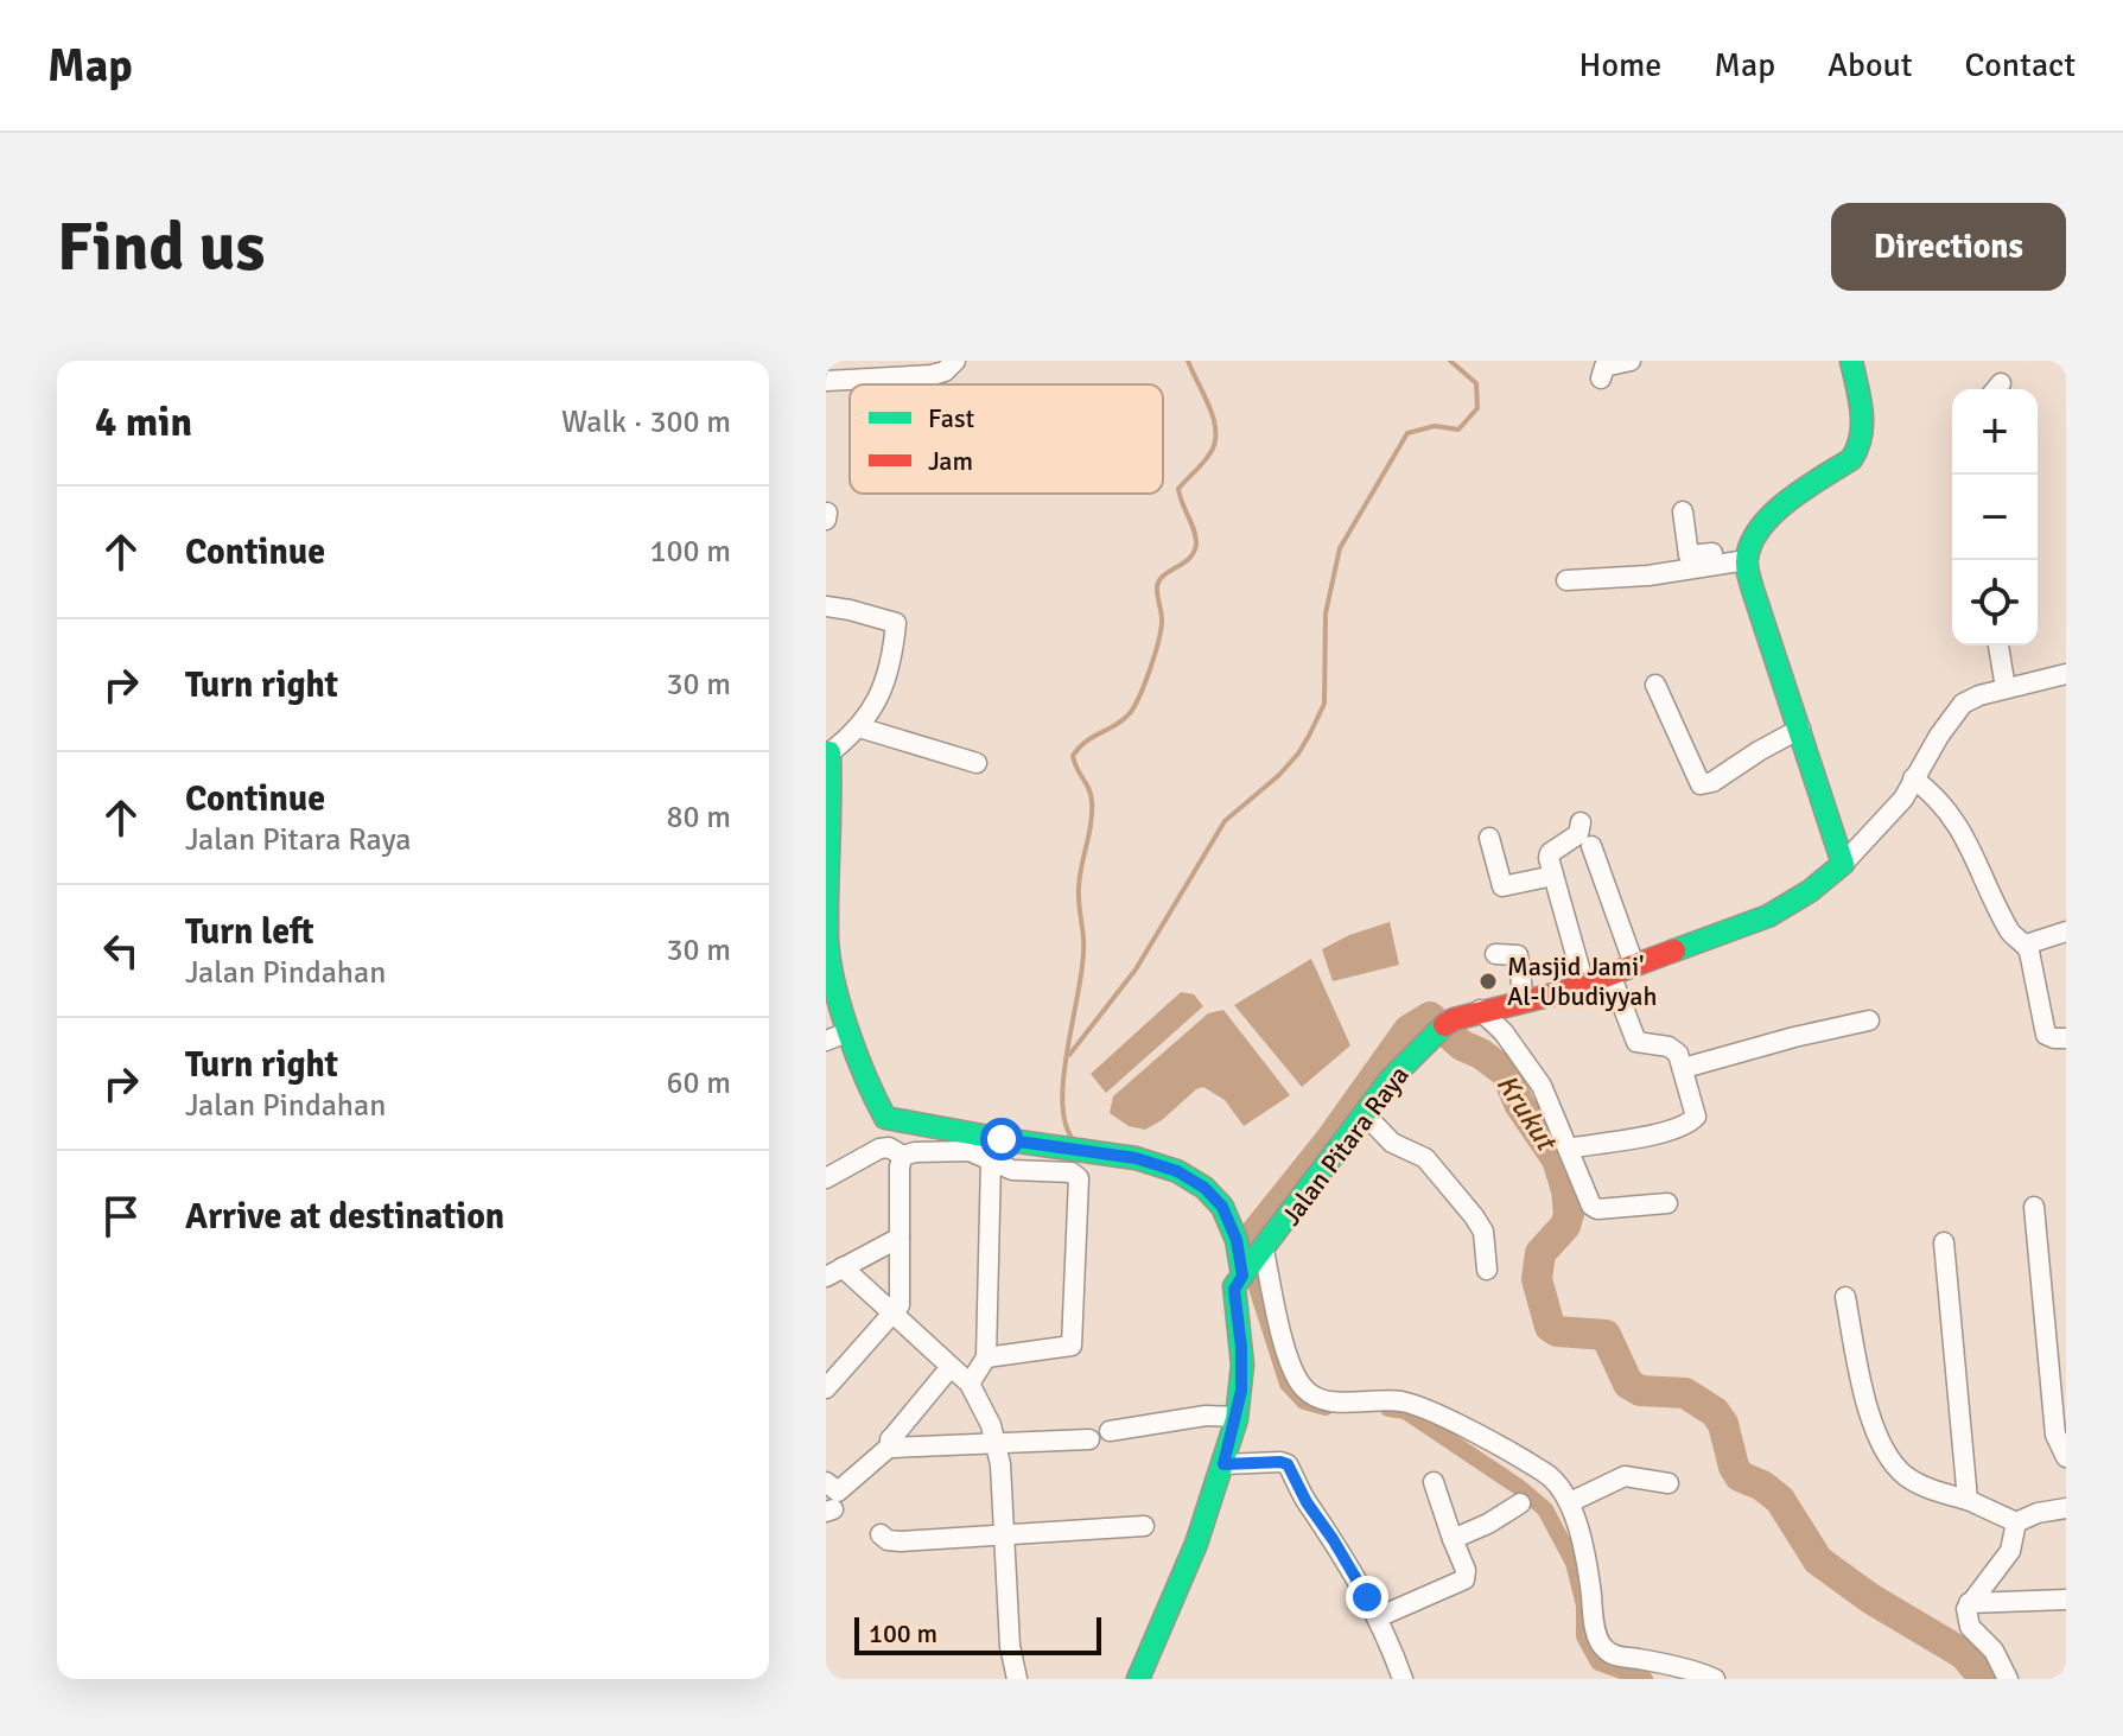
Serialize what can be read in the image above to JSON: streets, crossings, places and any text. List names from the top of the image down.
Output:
{
  "streets": {
    "main road": ["Jalan Pitara Raya"]
  },
  "water": ["Krukut"],
  "places": ["Masjid Jami' Al-Ubudiyyah"],
  "legend": ["Fast", "Jam"],
  "scale_bar": "100 m",
  "page": {
    "header": "Map",
    "nav": [
      "Home",
      "Map",
      "About",
      "Contact"
    ],
    "buttons": "Directions",
    "title": "Find us",
    "heading": ["4 min", "Walk · 300 m"],
    "map_buttons": ["+", "−"],
    "list": [
      ["Continue", "100 m"],
      ["Turn right", "30 m"],
      ["Continue", "Jalan Pitara Raya", "80 m"],
      ["Turn left", "Jalan Pindahan", "30 m"],
      ["Turn right", "Jalan Pindahan", "60 m"],
      "Arrive at destination"
    ],
    "scale": "100 m"
  }
}
